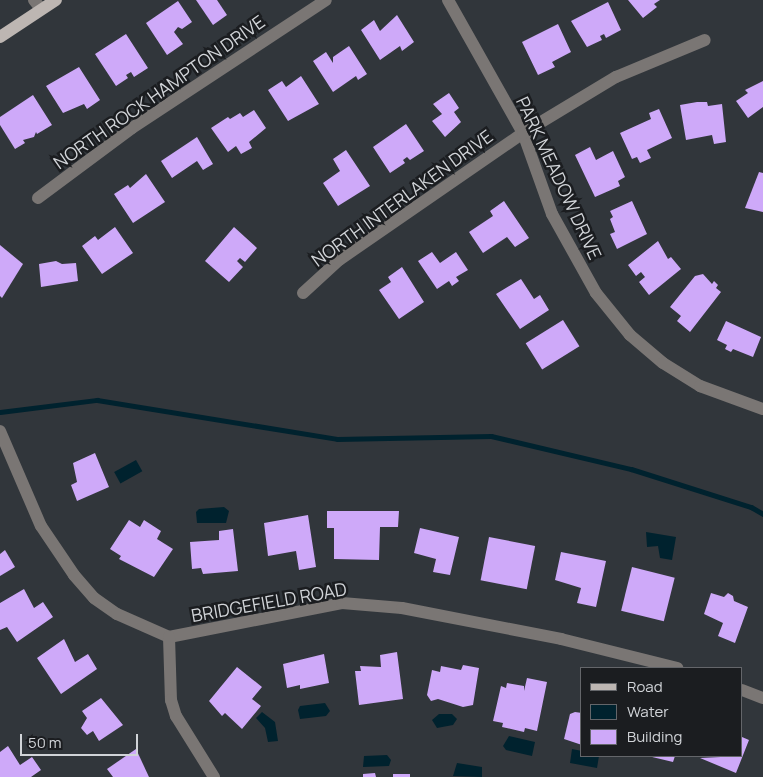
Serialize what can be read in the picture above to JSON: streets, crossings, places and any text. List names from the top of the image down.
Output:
{
  "streets": {
    "street": [
      "NORTH ROCK HAMPTON DRIVE",
      "PARK MEADOW DRIVE",
      "NORTH INTERLAKEN DRIVE",
      "BRIDGEFIELD ROAD"
    ]
  },
  "crossings": [
    ["PARK MEADOW DRIVE", "NORTH INTERLAKEN DRIVE"]
  ],
  "legend": ["Road", "Water", "Building"],
  "scale_bar": "50 m"
}
